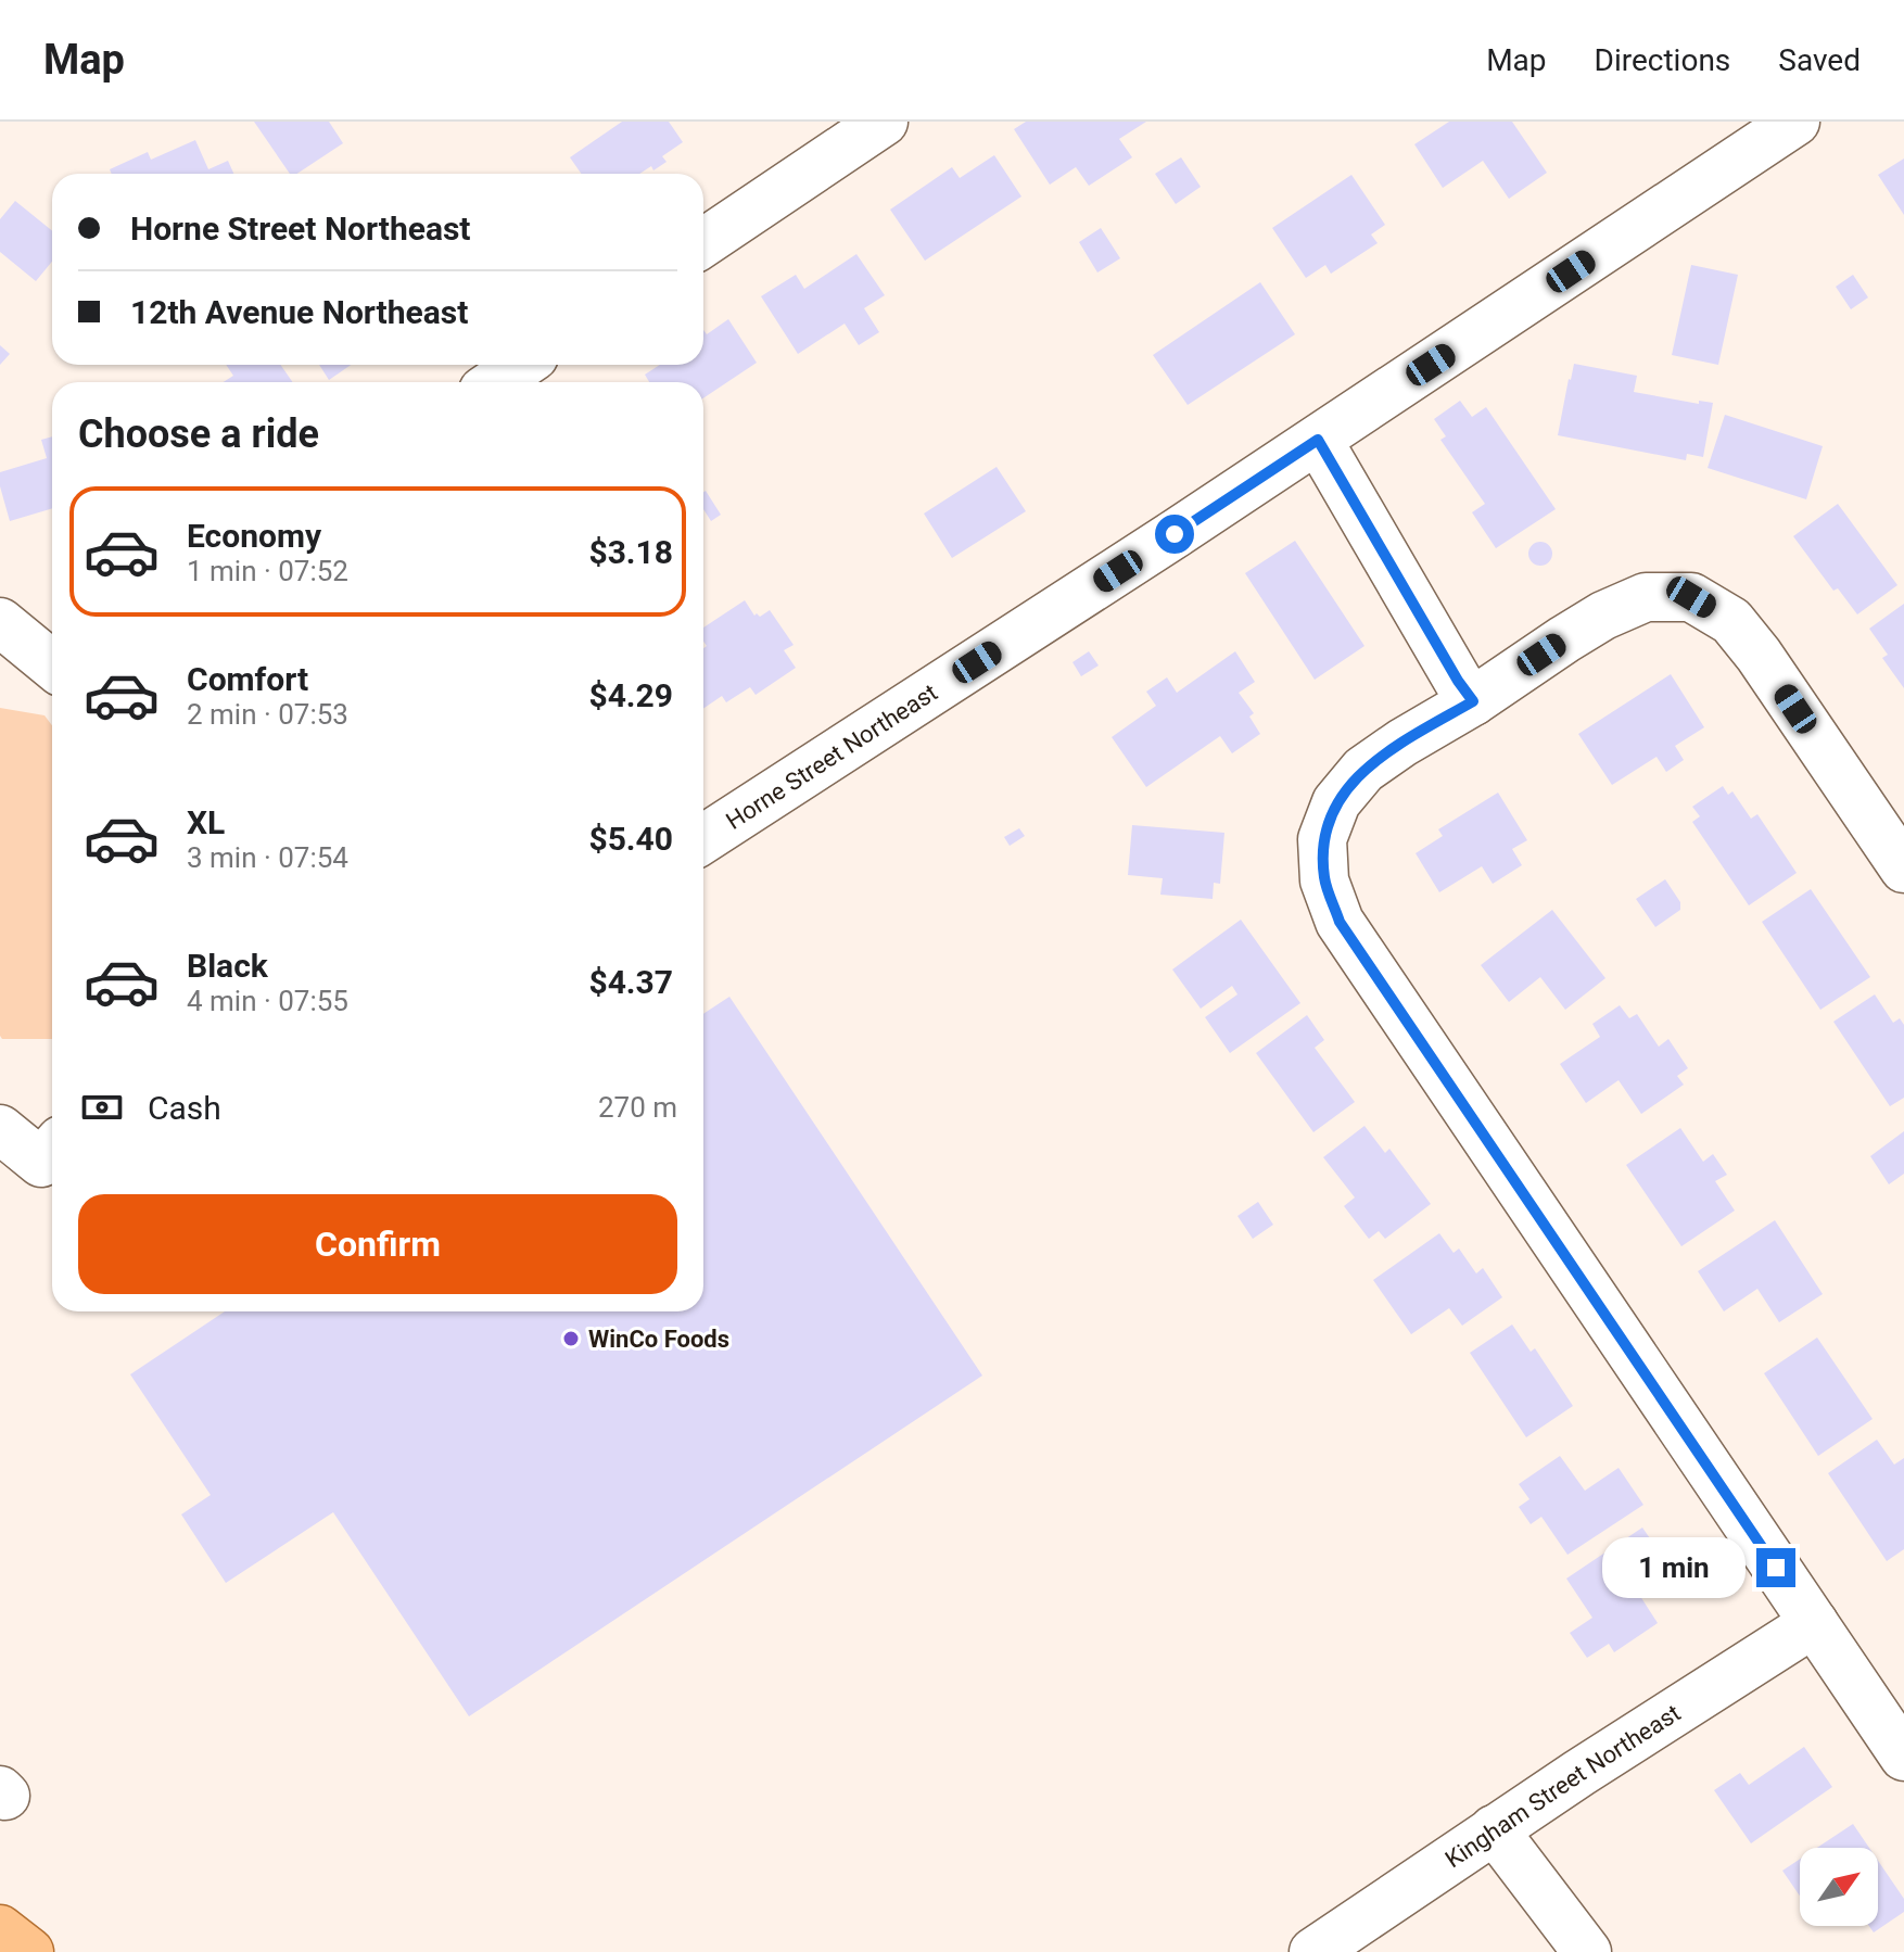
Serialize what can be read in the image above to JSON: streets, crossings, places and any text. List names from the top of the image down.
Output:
{
  "streets": {
    "street": ["Horne Street Northeast", "Kingham Street Northeast"]
  },
  "places": ["WinCo Foods"],
  "north": "top right",
  "page": {
    "header": "Map",
    "nav": ["Map", "Directions", "Saved"],
    "banner": ["Horne Street Northeast", "12th Avenue Northeast"],
    "heading": "Choose a ride",
    "list": [
      {
        "name": "Economy",
        "note": "1 min · 07:52",
        "value": "$3.18"
      },
      {
        "name": "Comfort",
        "note": "2 min · 07:53",
        "value": "$4.29"
      },
      {
        "name": "XL",
        "note": "3 min · 07:54",
        "value": "$5.40"
      },
      {
        "name": "Black",
        "note": "4 min · 07:55",
        "value": "$4.37"
      }
    ],
    "pay": ["Cash", "270 m"],
    "buttons": "Confirm",
    "bubble": "1 min"
  }
}
